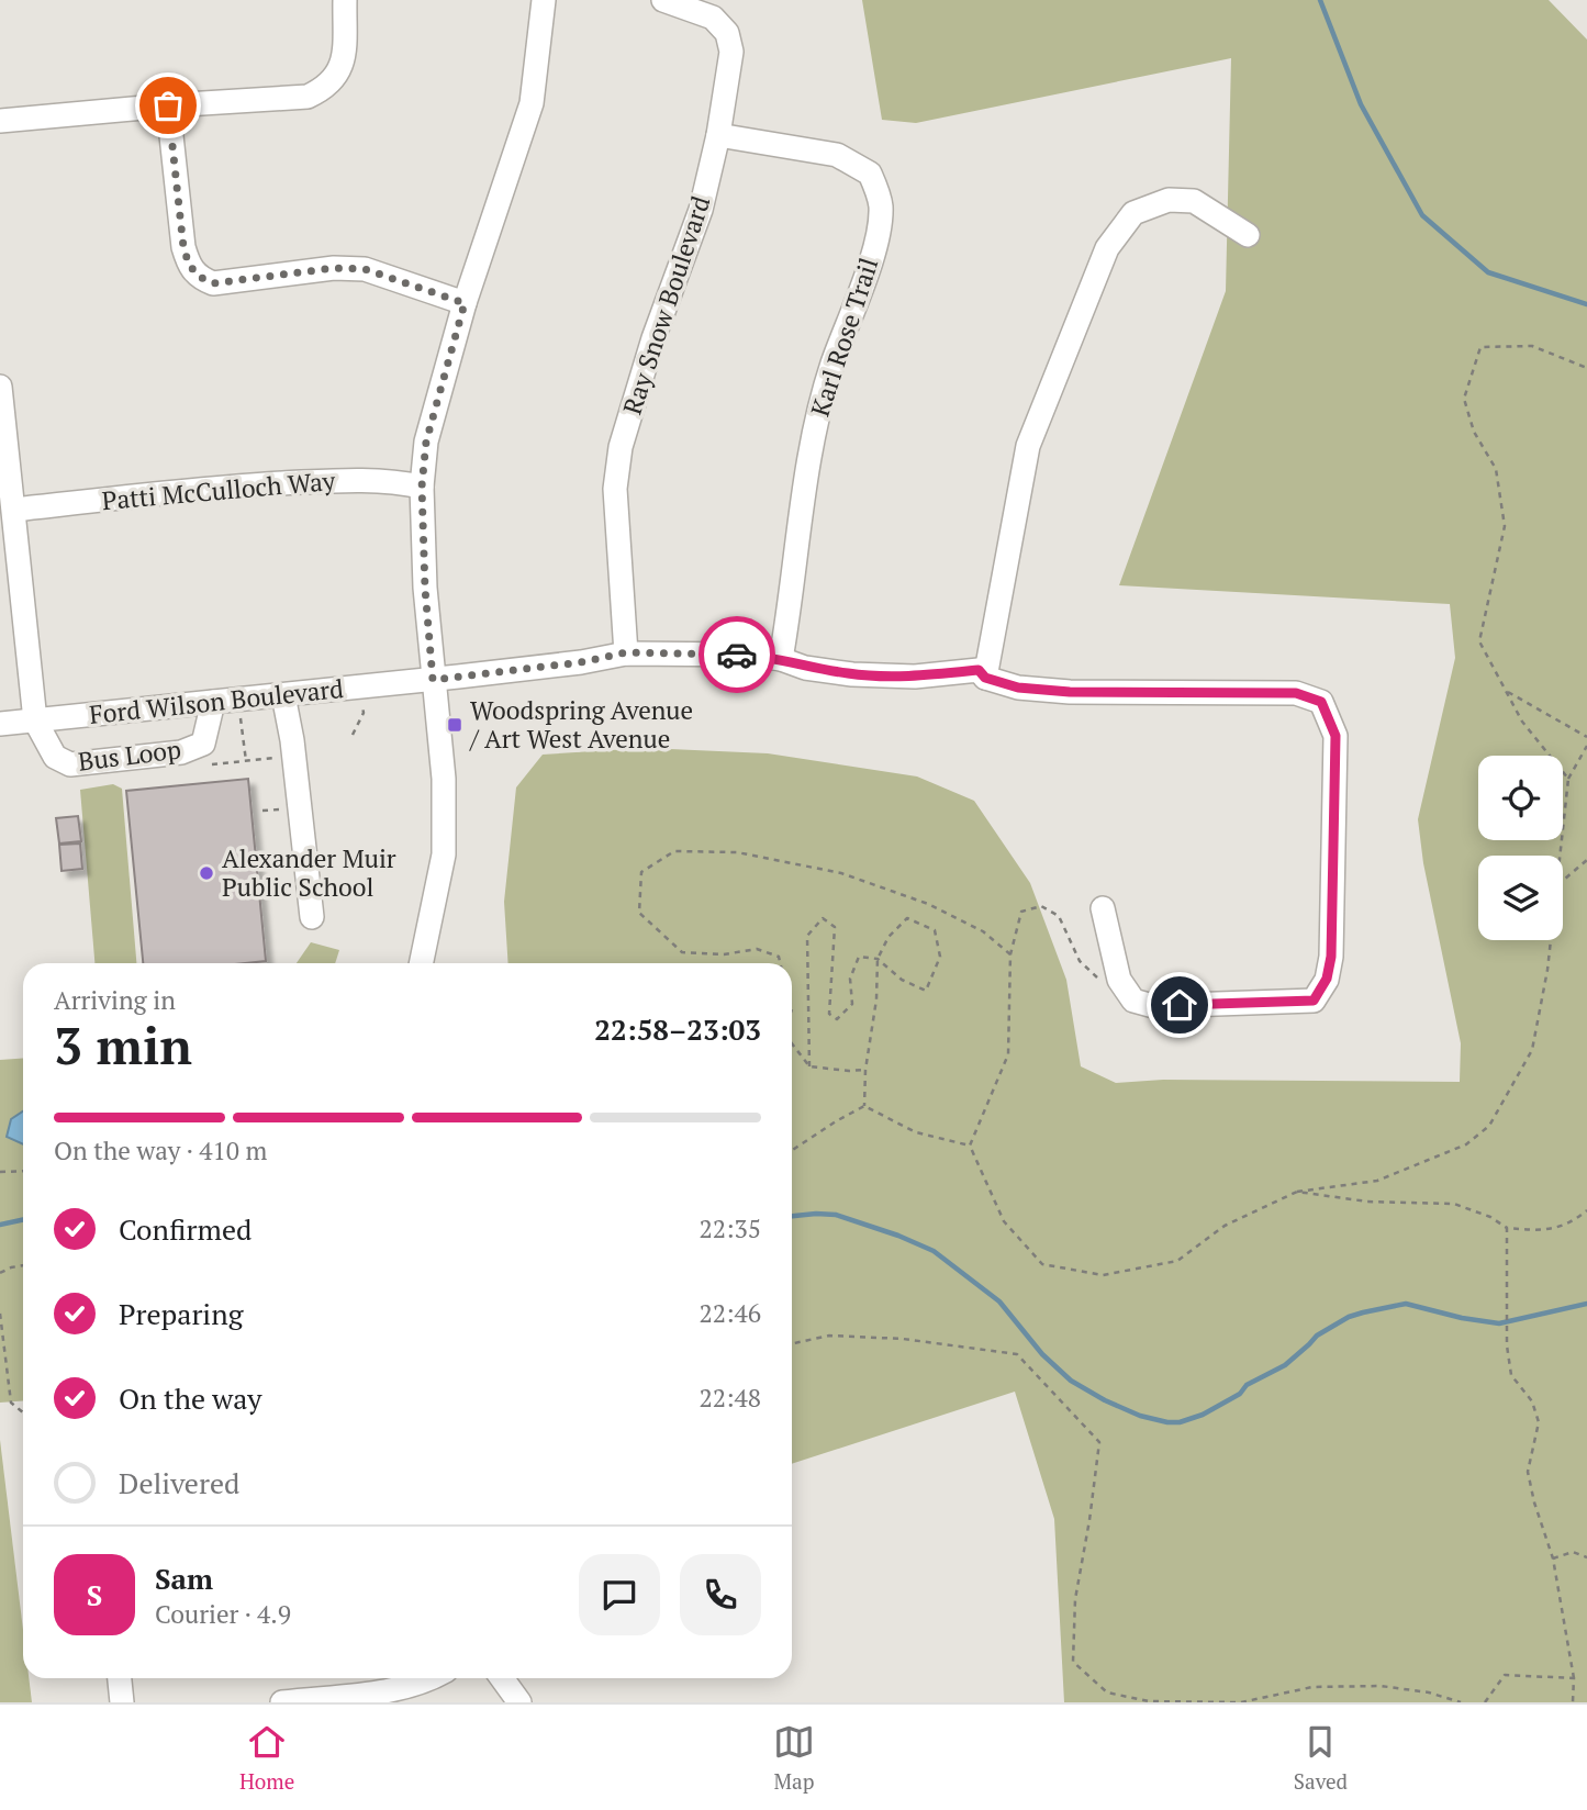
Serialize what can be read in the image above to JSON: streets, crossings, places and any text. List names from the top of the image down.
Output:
{
  "streets": {
    "street": [
      "Ray Snow Boulevard",
      "Karl Rose Trail",
      "Patti McCulloch Way",
      "Ford Wilson Boulevard",
      "Bus Loop"
    ]
  },
  "crossings": [
    ["Ray Snow Boulevard", "Karl Rose Trail"],
    ["Ray Snow Boulevard", "Ford Wilson Boulevard"],
    ["Karl Rose Trail", "Ford Wilson Boulevard"],
    ["Ford Wilson Boulevard", "Bus Loop"]
  ],
  "places": {
    "transit": ["Woodspring Avenue / Art West Avenue"],
    "other": ["Alexander Muir Public School"]
  },
  "page": {
    "heading": ["3 min", "Arriving in", "22:58–23:03"],
    "panel": ["Sam", "Courier · 4.9"],
    "bar": "On the way · 410 m",
    "list": [
      ["Confirmed", "22:35"],
      ["Preparing", "22:46"],
      ["On the way", "22:48"],
      "Delivered"
    ],
    "round": "S",
    "tabs": ["Home", "Map", "Saved"]
  }
}
